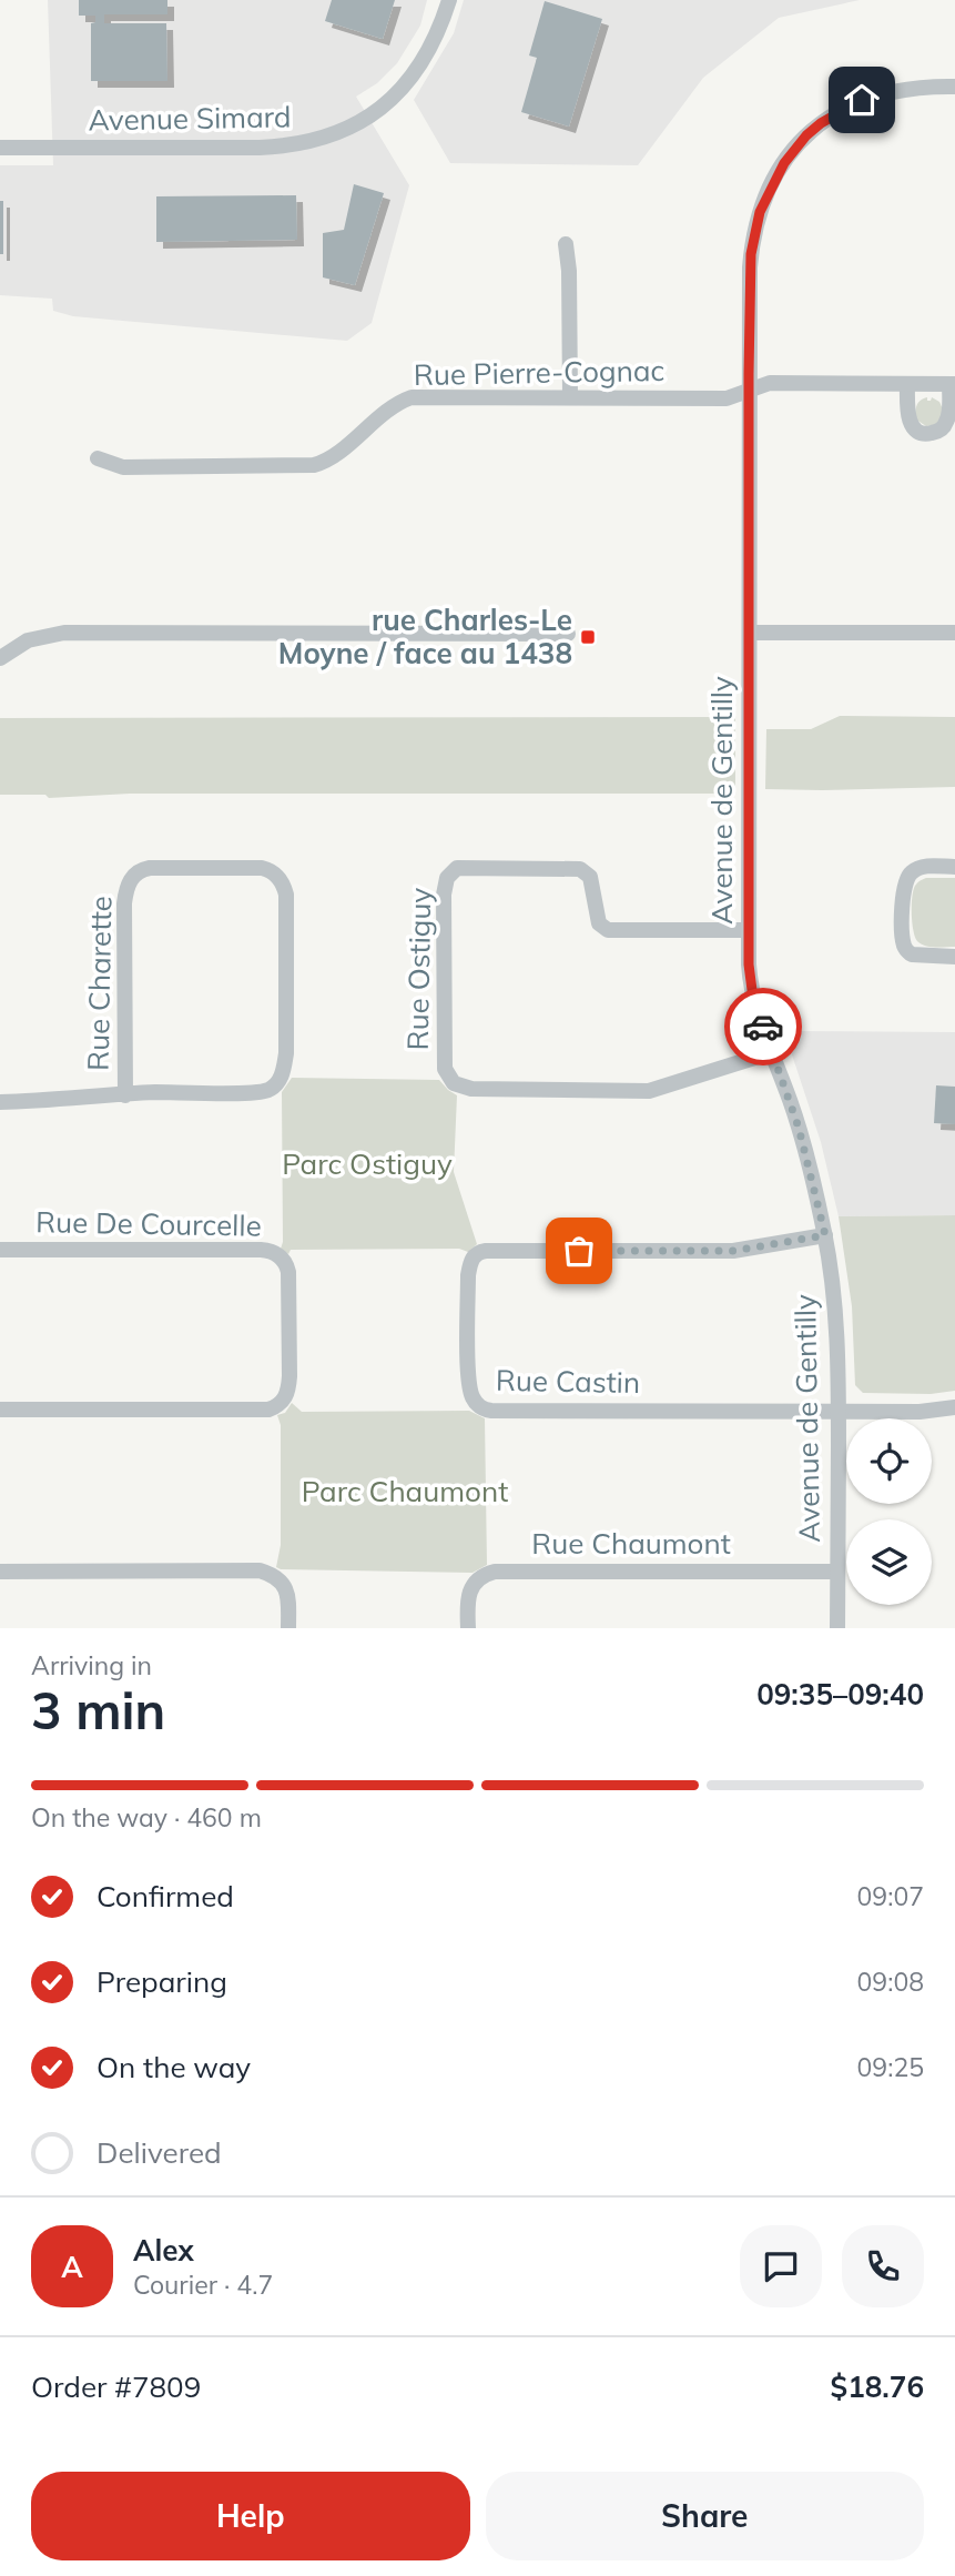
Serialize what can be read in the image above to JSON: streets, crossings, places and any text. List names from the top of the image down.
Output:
{
  "streets": {
    "street": [
      "Avenue Simard",
      "Rue Pierre-Cognac",
      "Avenue de Gentilly",
      "Rue Ostiguy",
      "Rue Charette",
      "Rue De Courcelle",
      "Rue Castin",
      "Rue Chaumont"
    ]
  },
  "crossings": [
    ["Rue Pierre-Cognac", "Avenue de Gentilly"],
    ["Avenue de Gentilly", "Rue Ostiguy"],
    ["Avenue de Gentilly", "Rue Castin"],
    ["Avenue de Gentilly", "Rue Chaumont"]
  ],
  "parks": ["Parc Ostiguy", "Parc Chaumont"],
  "places": {
    "transit": ["rue Charles-Le Moyne / face au 1438"]
  },
  "page": {
    "heading": ["3 min", "Arriving in", "09:35–09:40"],
    "panel": [
      "Alex",
      "Courier · 4.7",
      "Order #7809",
      "$18.76"
    ],
    "bar": "On the way · 460 m",
    "list": [
      ["Confirmed", "09:07"],
      ["Preparing", "09:08"],
      ["On the way", "09:25"],
      "Delivered"
    ],
    "round": "A",
    "buttons": ["Help", "Share"]
  }
}
